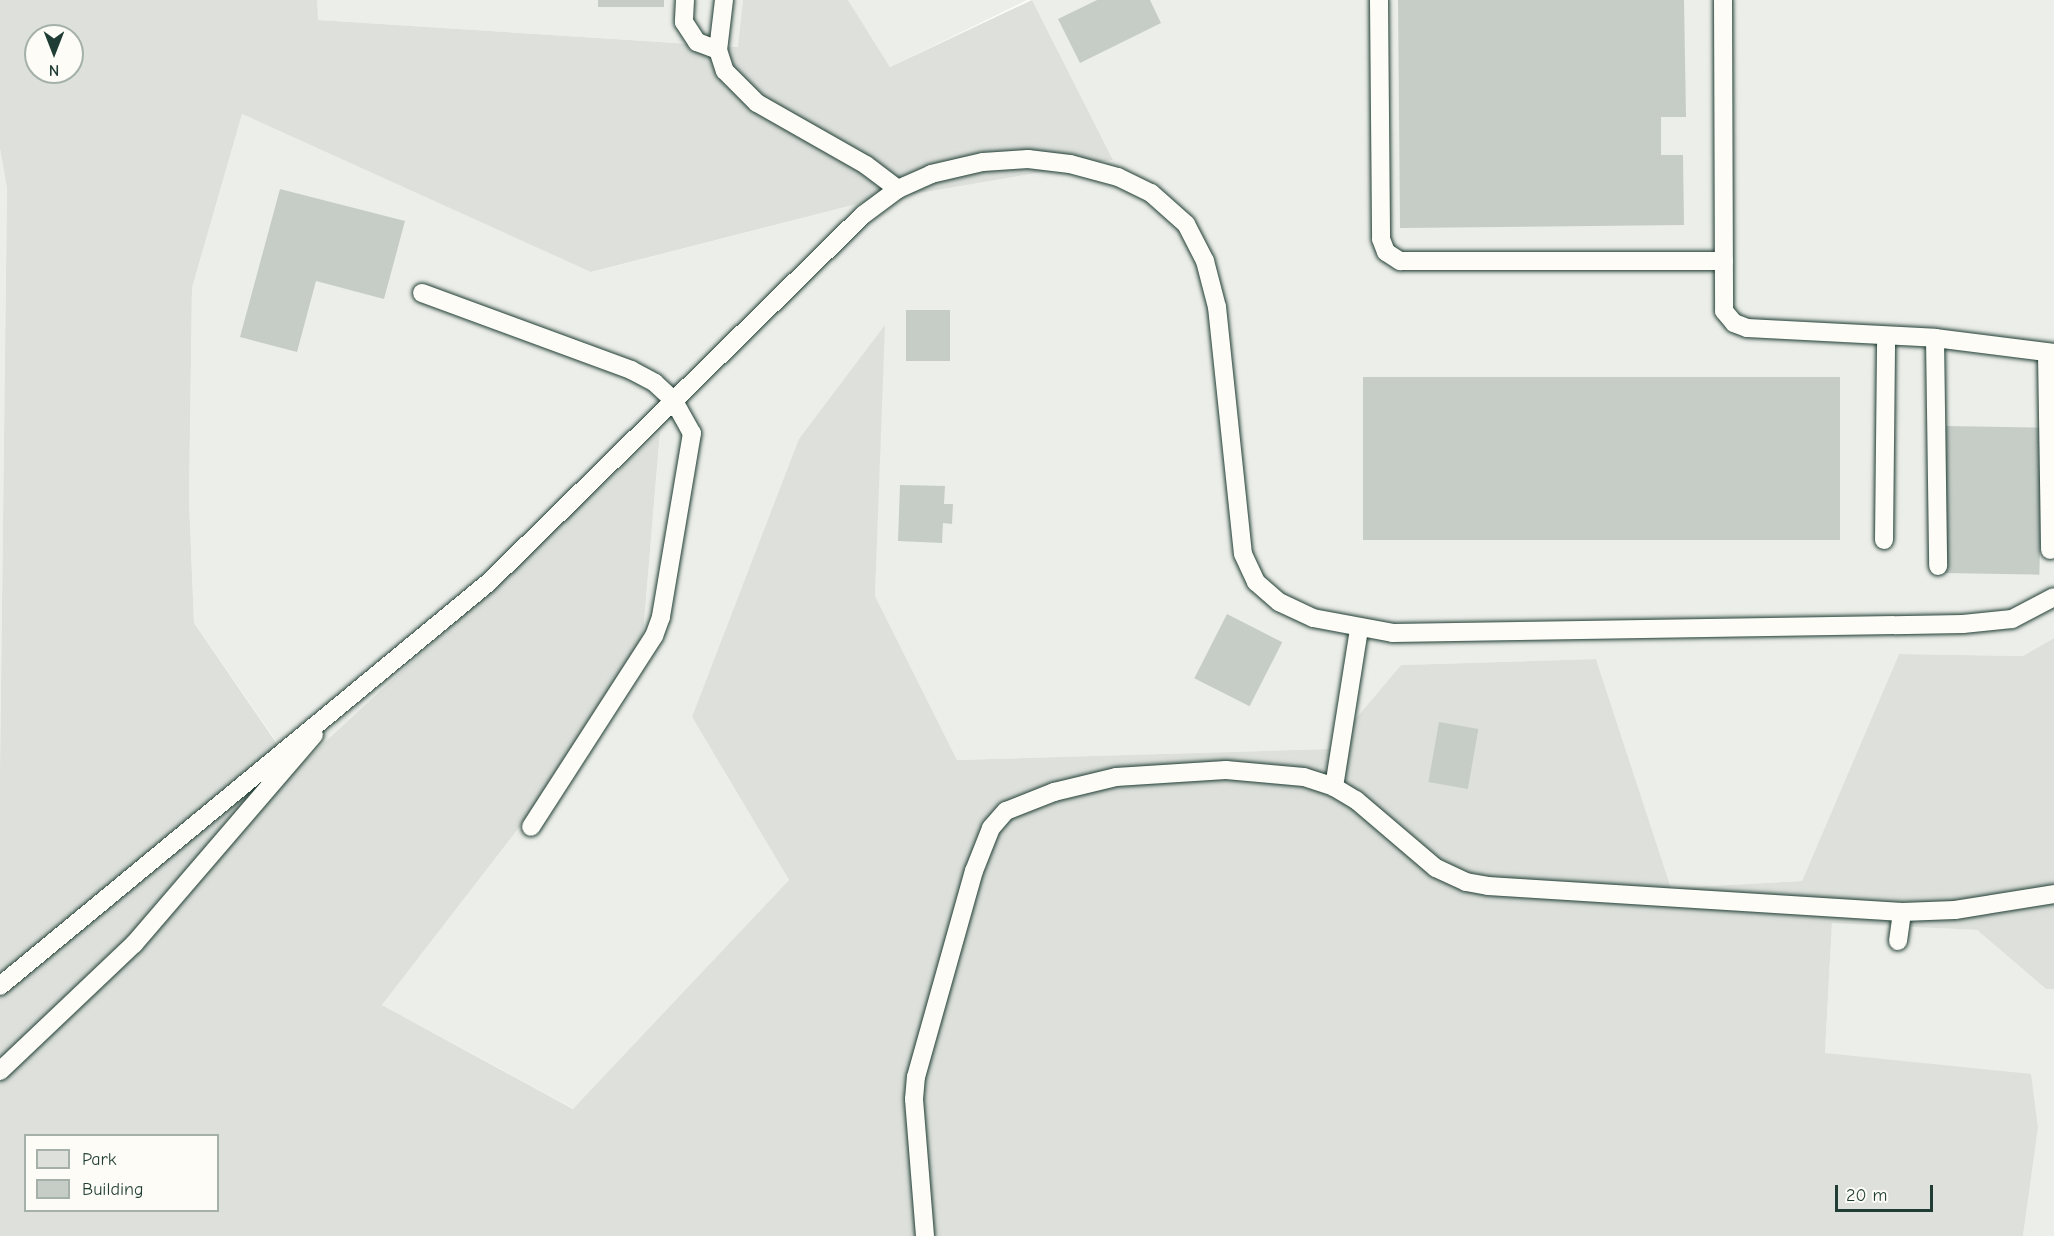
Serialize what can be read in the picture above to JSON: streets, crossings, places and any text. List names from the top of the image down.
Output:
{
  "legend": ["Park", "Building"],
  "scale_bar": "20 m",
  "north": "bottom"
}
